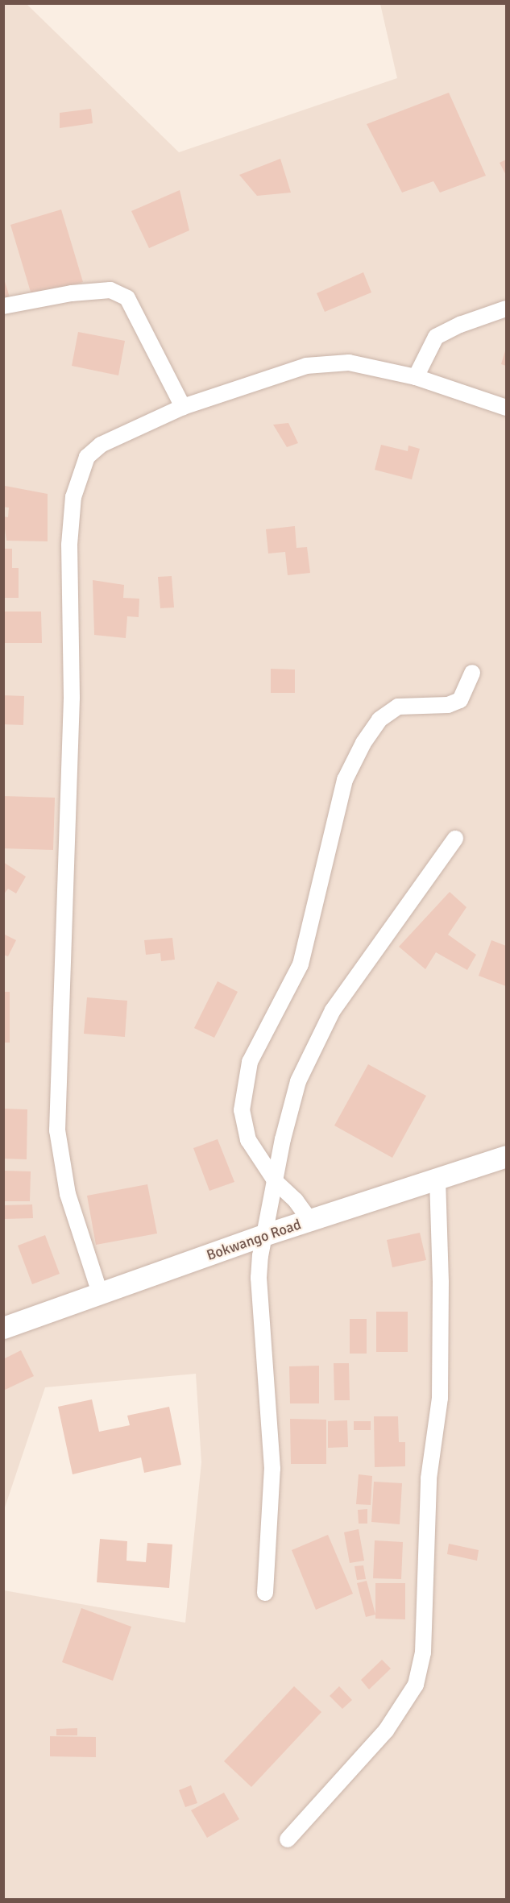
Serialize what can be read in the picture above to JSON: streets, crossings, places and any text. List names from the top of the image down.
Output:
{
  "streets": {
    "street": ["Bokwango Road"]
  }
}
